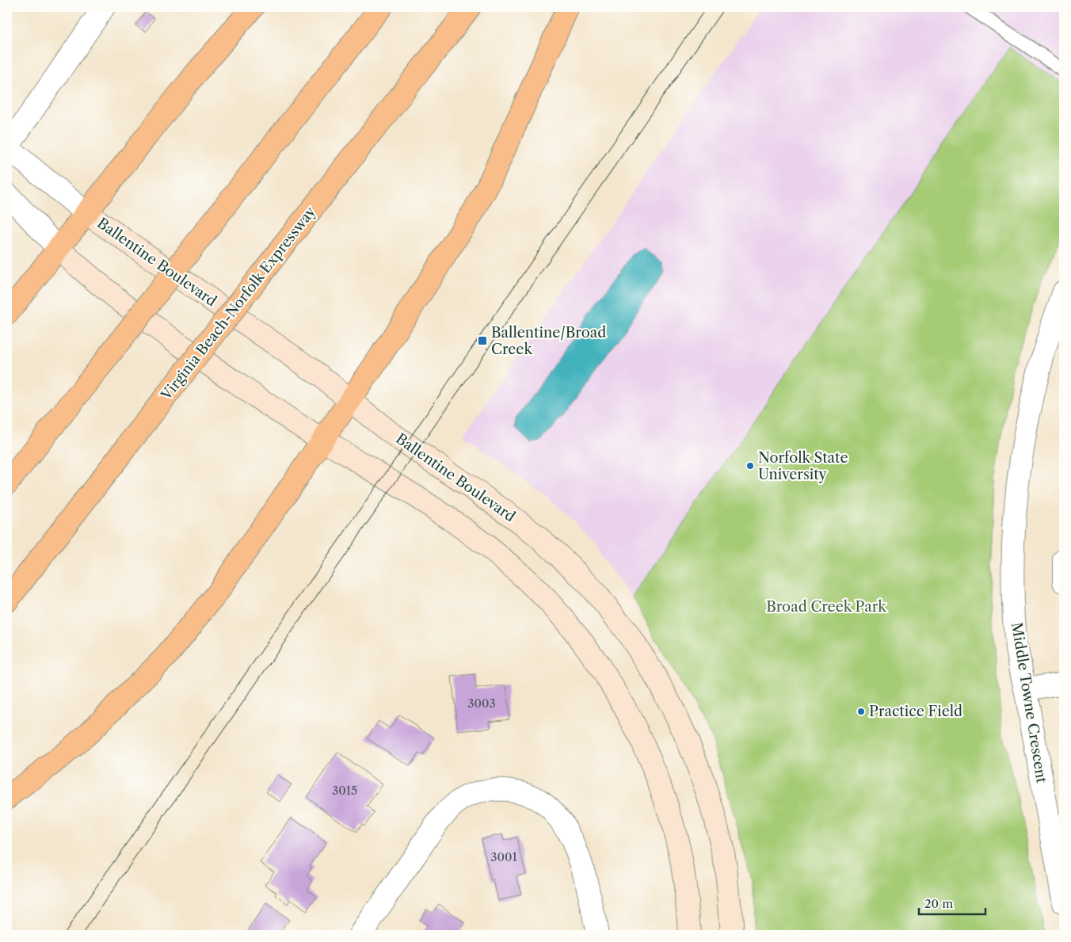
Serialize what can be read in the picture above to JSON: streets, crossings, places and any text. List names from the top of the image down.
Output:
{
  "streets": {
    "highway": ["Virginia Beach-Norfolk Expressway"],
    "main road": ["Ballentine Boulevard"],
    "street": ["Middle Towne Crescent"]
  },
  "parks": ["Broad Creek Park"],
  "places": {
    "transit": ["Ballentine/Broad Creek"],
    "other": ["Norfolk State University", "Practice Field"]
  },
  "house_numbers": ["3003", "3015", "3001"],
  "scale_bar": "20 m"
}
